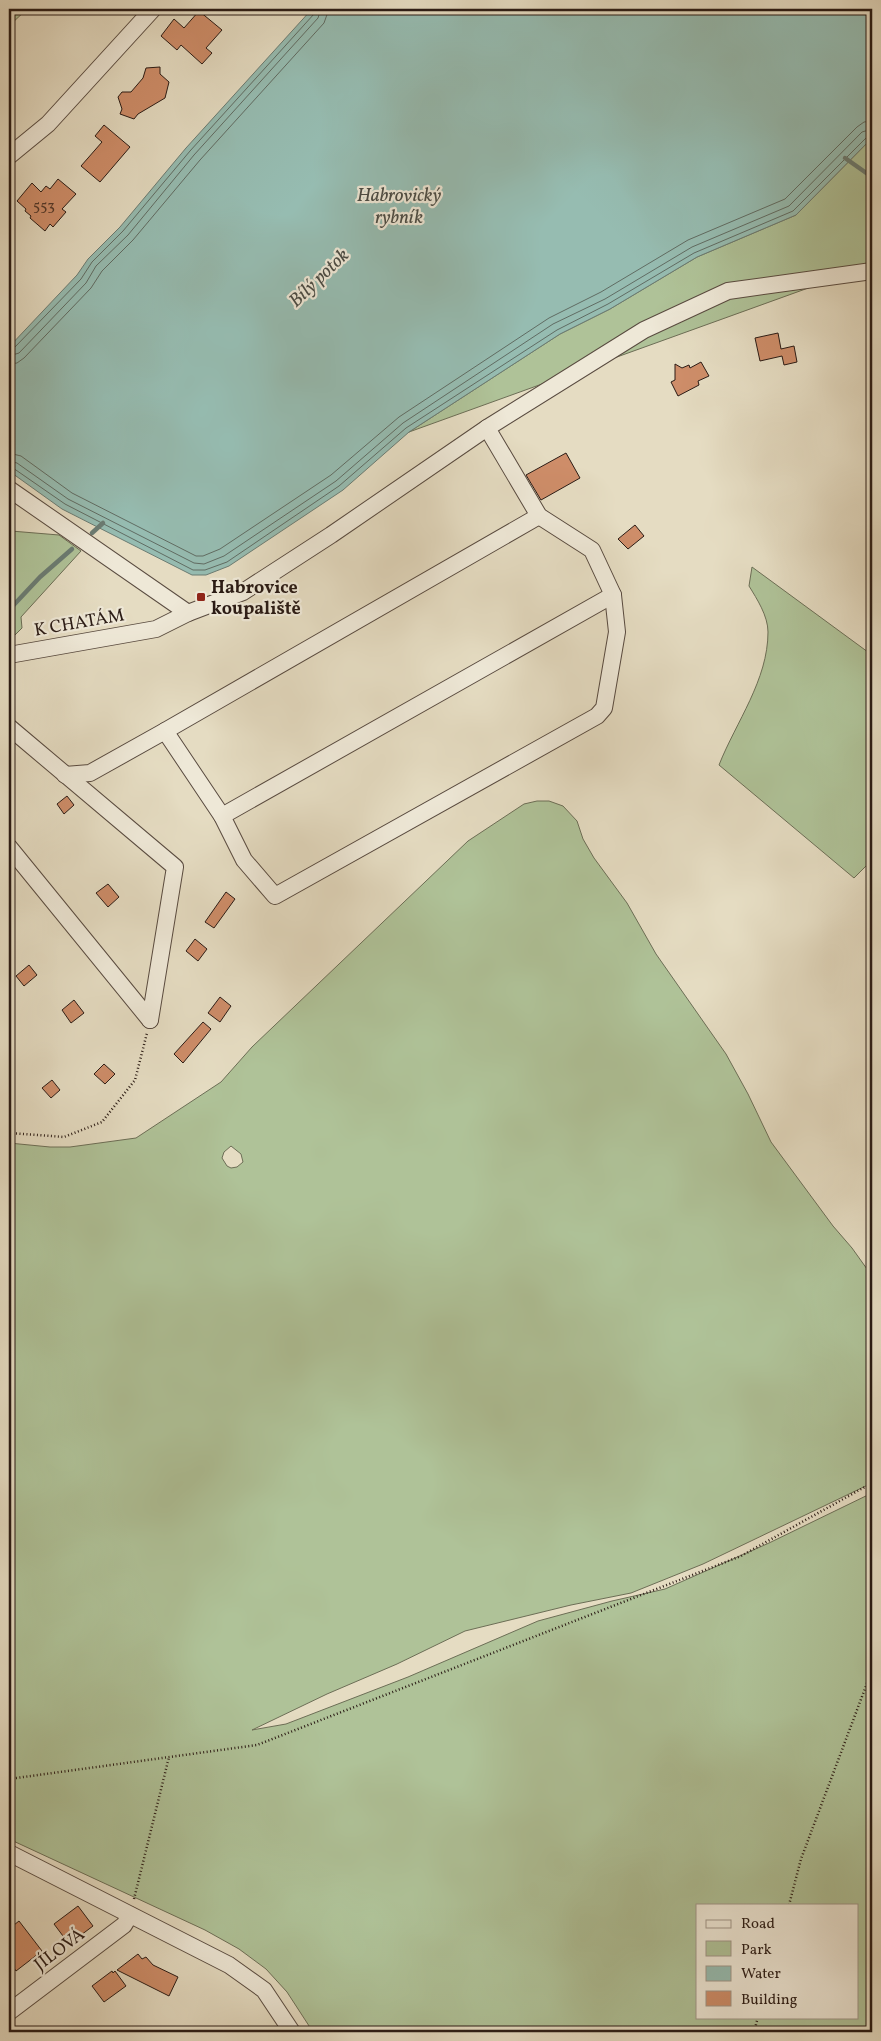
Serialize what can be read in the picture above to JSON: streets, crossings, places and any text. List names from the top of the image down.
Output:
{
  "streets": {
    "street": ["K CHATÁM", "JÍLOVÁ"]
  },
  "water": ["Habrovický rybník", "Bílý potok"],
  "places": {
    "transit": ["Habrovice koupaliště"]
  },
  "house_numbers": ["553"],
  "legend": [
    "Road",
    "Park",
    "Water",
    "Building"
  ]
}
